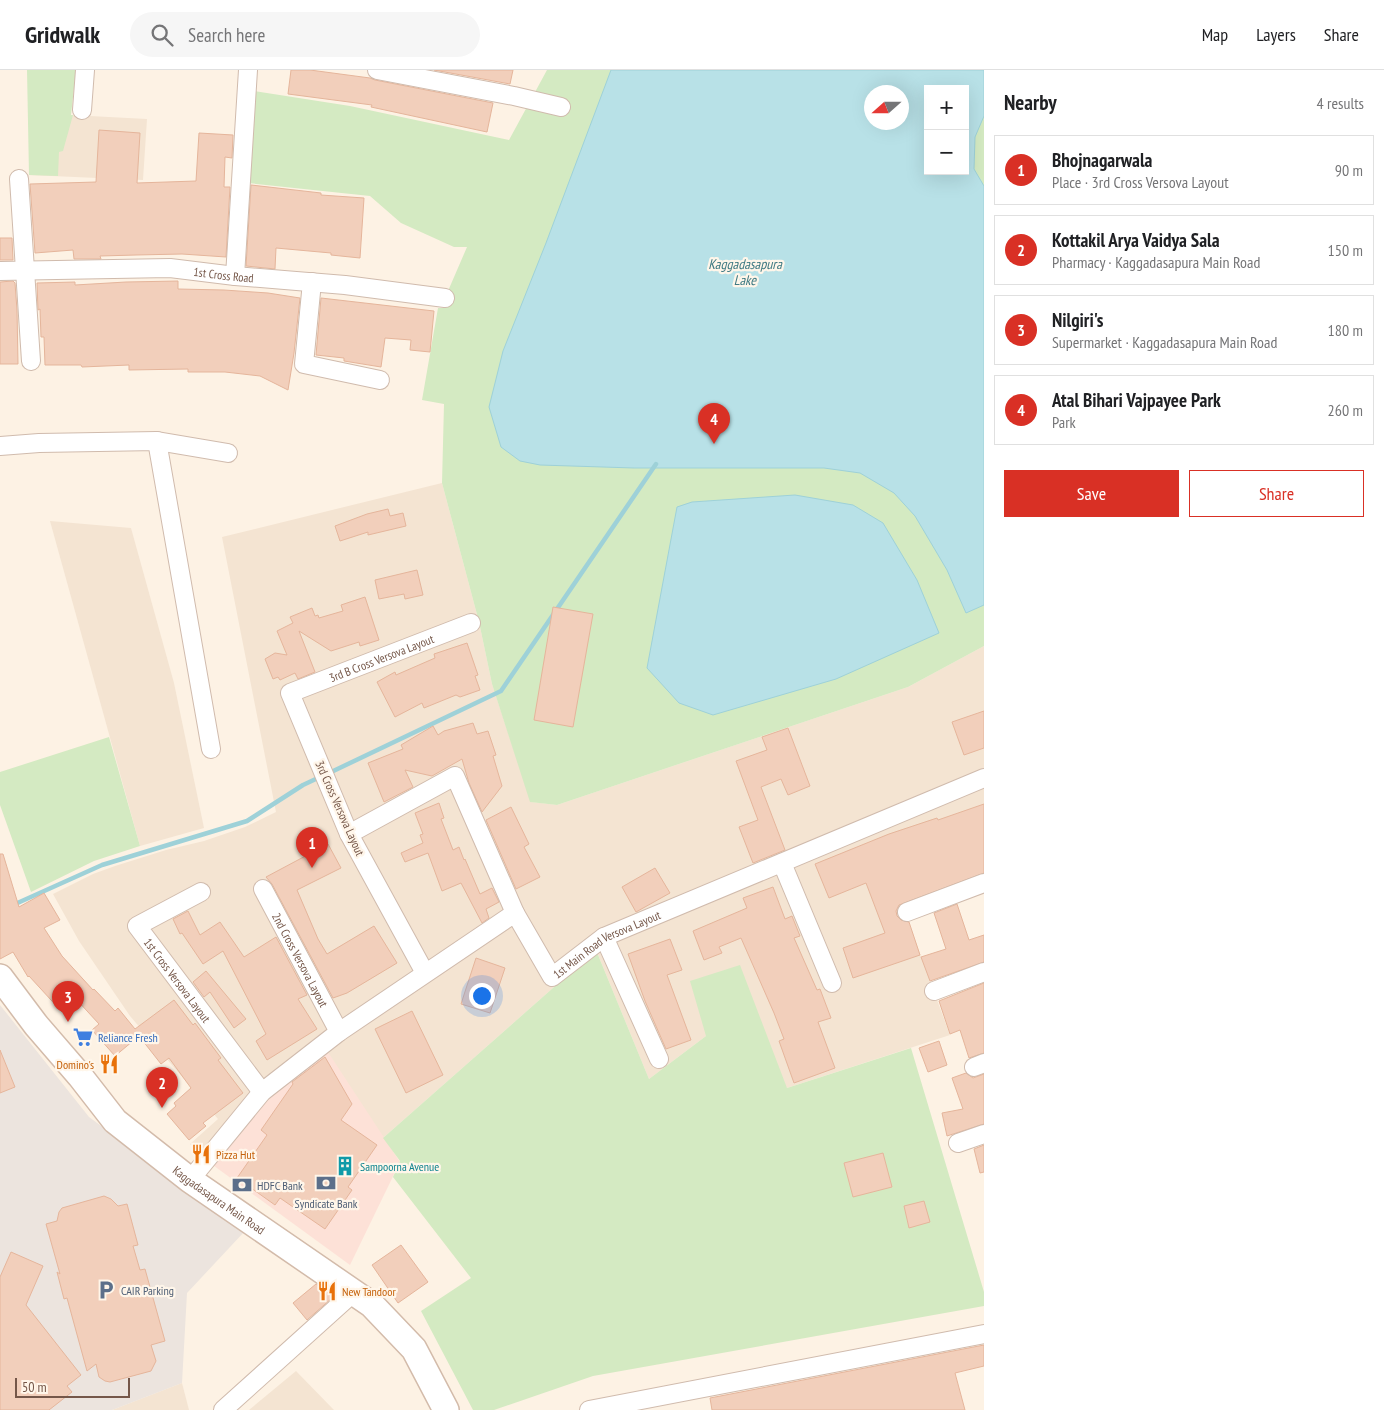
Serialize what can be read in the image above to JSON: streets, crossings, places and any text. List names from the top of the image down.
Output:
{
  "streets": {
    "main road": ["Kaggadasapura Main Road"],
    "street": [
      "1st Cross Road",
      "3rd B Cross Versova Layout",
      "3rd Cross Versova Layout",
      "1st Main Road Versova Layout",
      "2nd Cross Versova Layout",
      "1st Cross Versova Layout"
    ]
  },
  "crossings": [
    ["3rd B Cross Versova Layout", "3rd Cross Versova Layout"]
  ],
  "water": ["Kaggadasapura Lake"],
  "places": {
    "supermarket": ["Reliance Fresh"],
    "restaurant": ["Domino's", "Pizza Hut", "New Tandoor"],
    "building": ["Sampoorna Avenue"],
    "bank": ["Syndicate Bank", "HDFC Bank"],
    "parking": ["CAIR Parking"]
  },
  "scale_bar": "50 m",
  "north": "left",
  "page": {
    "header": "Gridwalk",
    "search": "Search here",
    "nav": ["Map", "Layers", "Share"],
    "heading": ["Nearby", "4 results"],
    "map_buttons": ["+", "−"],
    "list": [
      {
        "mark": "1",
        "name": "Bhojnagarwala",
        "note": "Place · 3rd Cross Versova Layout",
        "value": "90 m"
      },
      {
        "mark": "2",
        "name": "Kottakil Arya Vaidya Sala",
        "note": "Pharmacy · Kaggadasapura Main Road",
        "value": "150 m"
      },
      {
        "mark": "3",
        "name": "Nilgiri's",
        "note": "Supermarket · Kaggadasapura Main Road",
        "value": "180 m"
      },
      {
        "mark": "4",
        "name": "Atal Bihari Vajpayee Park",
        "note": "Park",
        "value": "260 m"
      }
    ],
    "pins": [
      "4",
      "1",
      "3",
      "2"
    ],
    "buttons": ["Save", "Share"],
    "scale": "50 m"
  }
}
